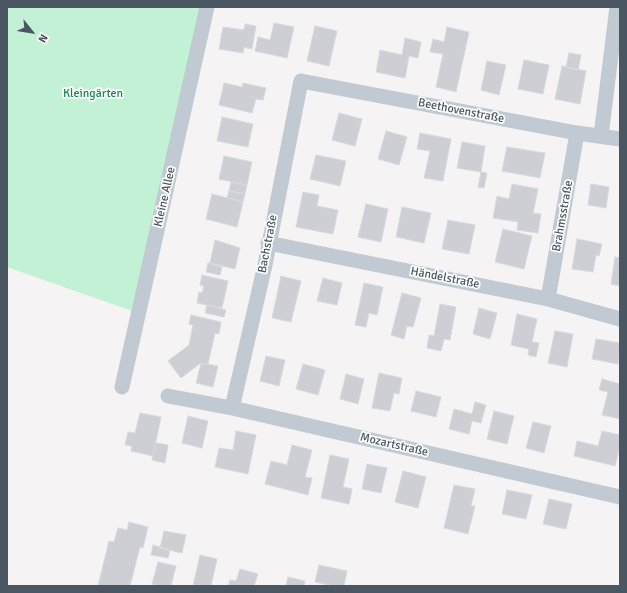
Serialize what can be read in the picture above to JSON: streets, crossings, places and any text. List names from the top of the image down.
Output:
{
  "streets": {
    "street": [
      "Beethovenstraße",
      "Kleine Allee",
      "Brahmsstraße",
      "Bachstraße",
      "Händelstraße",
      "Mozartstraße"
    ]
  },
  "crossings": [
    ["Beethovenstraße", "Brahmsstraße"],
    ["Beethovenstraße", "Bachstraße"],
    ["Brahmsstraße", "Händelstraße"],
    ["Bachstraße", "Händelstraße"],
    ["Bachstraße", "Mozartstraße"]
  ],
  "parks": ["Kleingärten"],
  "north": "bottom right"
}
